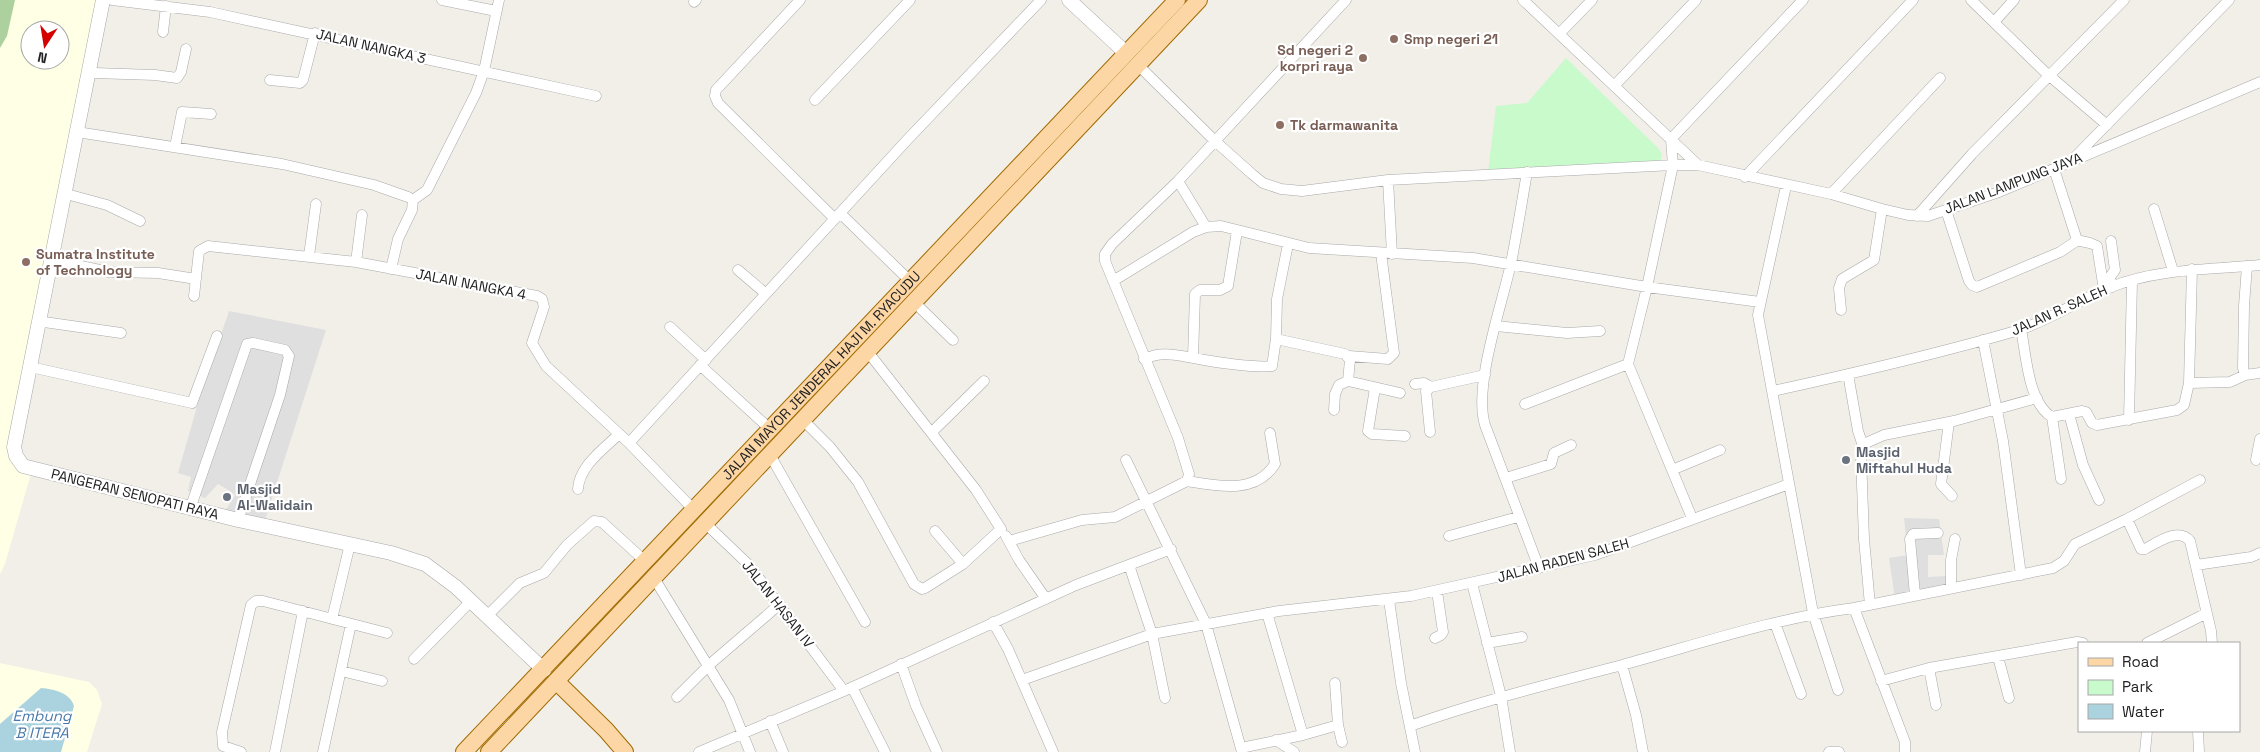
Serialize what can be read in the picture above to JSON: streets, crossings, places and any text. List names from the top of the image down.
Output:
{
  "streets": {
    "main road": ["JALAN MAYOR JENDERAL HAJI M. RYACUDU"],
    "street": [
      "JALAN NANGKA 3",
      "JALAN LAMPUNG JAYA",
      "JALAN NANGKA 4",
      "JALAN R. SALEH",
      "PANGERAN SENOPATI RAYA",
      "JALAN RADEN SALEH",
      "JALAN HASAN IV"
    ]
  },
  "crossings": [
    ["JALAN LAMPUNG JAYA", "JALAN MAYOR JENDERAL HAJI M. RYACUDU"],
    ["JALAN NANGKA 4", "JALAN MAYOR JENDERAL HAJI M. RYACUDU"],
    ["JALAN MAYOR JENDERAL HAJI M. RYACUDU", "PANGERAN SENOPATI RAYA"],
    ["JALAN MAYOR JENDERAL HAJI M. RYACUDU", "JALAN HASAN IV"]
  ],
  "water": ["Embung B ITERA"],
  "places": [
    "Smp negeri 21",
    "Sd negeri 2 korpri raya",
    "Tk darmawanita",
    "Sumatra Institute of Technology",
    "Masjid Miftahul Huda",
    "Masjid Al-Walidain"
  ],
  "legend": ["Road", "Park", "Water"],
  "north": "bottom"
}
